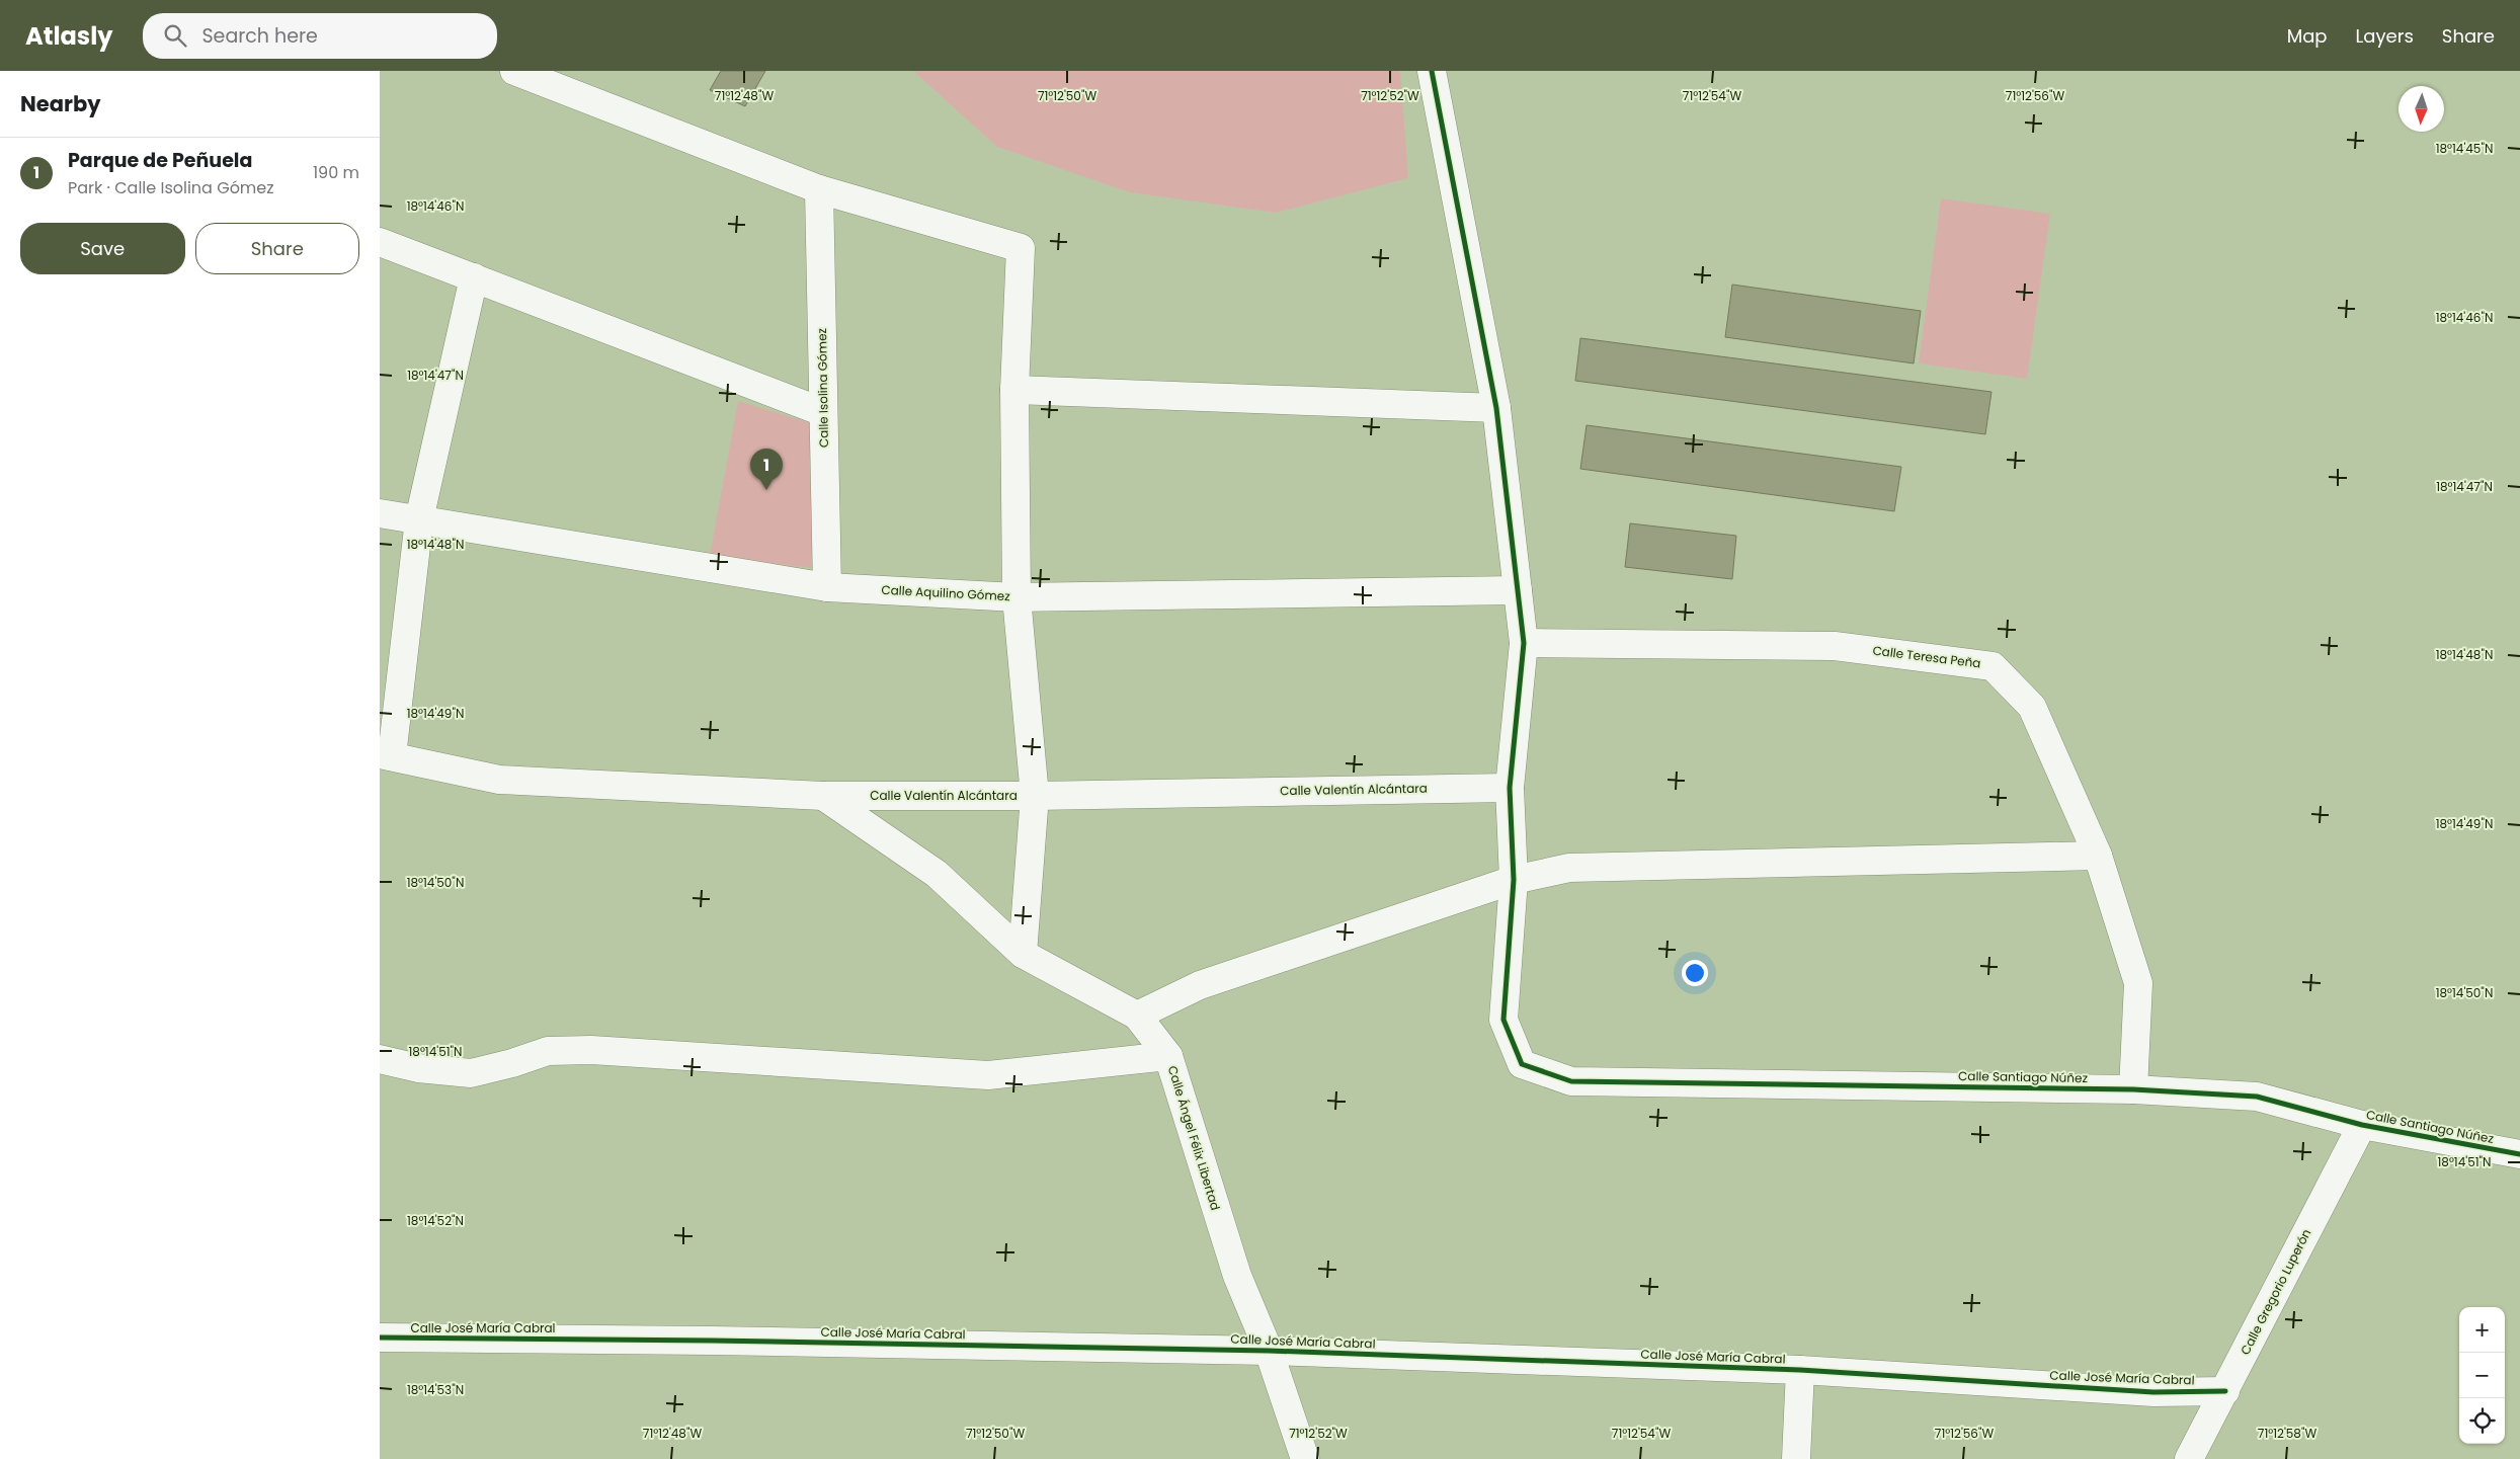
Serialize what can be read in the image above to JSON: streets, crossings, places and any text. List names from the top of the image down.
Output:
{
  "streets": {
    "street": [
      "Calle Isolina Gómez",
      "Calle Aquilino Gómez",
      "Calle Teresa Peña",
      "Calle Valentín Alcántara",
      "Calle Santiago Núñez",
      "Calle Ángel Félix Libertad",
      "Calle Gregorio Luperón",
      "Calle José María Cabral"
    ]
  },
  "crossings": [
    ["Calle Isolina Gómez", "Calle Aquilino Gómez"],
    ["Calle Teresa Peña", "Calle Santiago Núñez"],
    ["Calle Valentín Alcántara", "Calle Ángel Félix Libertad"],
    ["Calle Santiago Núñez", "Calle Gregorio Luperón"],
    ["Calle Ángel Félix Libertad", "Calle José María Cabral"],
    ["Calle Gregorio Luperón", "Calle José María Cabral"]
  ],
  "north": "bottom",
  "page": {
    "header": "Atlasly",
    "search": "Search here",
    "nav": ["Map", "Layers", "Share"],
    "heading": "Nearby",
    "list": [
      {
        "mark": "1",
        "name": "Parque de Peñuela",
        "note": "Park · Calle Isolina Gómez",
        "value": "190 m"
      }
    ],
    "buttons": ["Save", "Share"],
    "pins": "1",
    "map_buttons": ["+", "−"]
  },
  "coordinates": [
    "71°12'48\"W",
    "71°12'50\"W",
    "71°12'52\"W",
    "71°12'54\"W",
    "71°12'56\"W",
    "18°14'45\"N",
    "18°14'46\"N",
    "18°14'47\"N",
    "18°14'48\"N",
    "18°14'49\"N",
    "18°14'50\"N",
    "18°14'51\"N",
    "18°14'52\"N",
    "18°14'53\"N",
    "71°12'58\"W"
  ]
}
